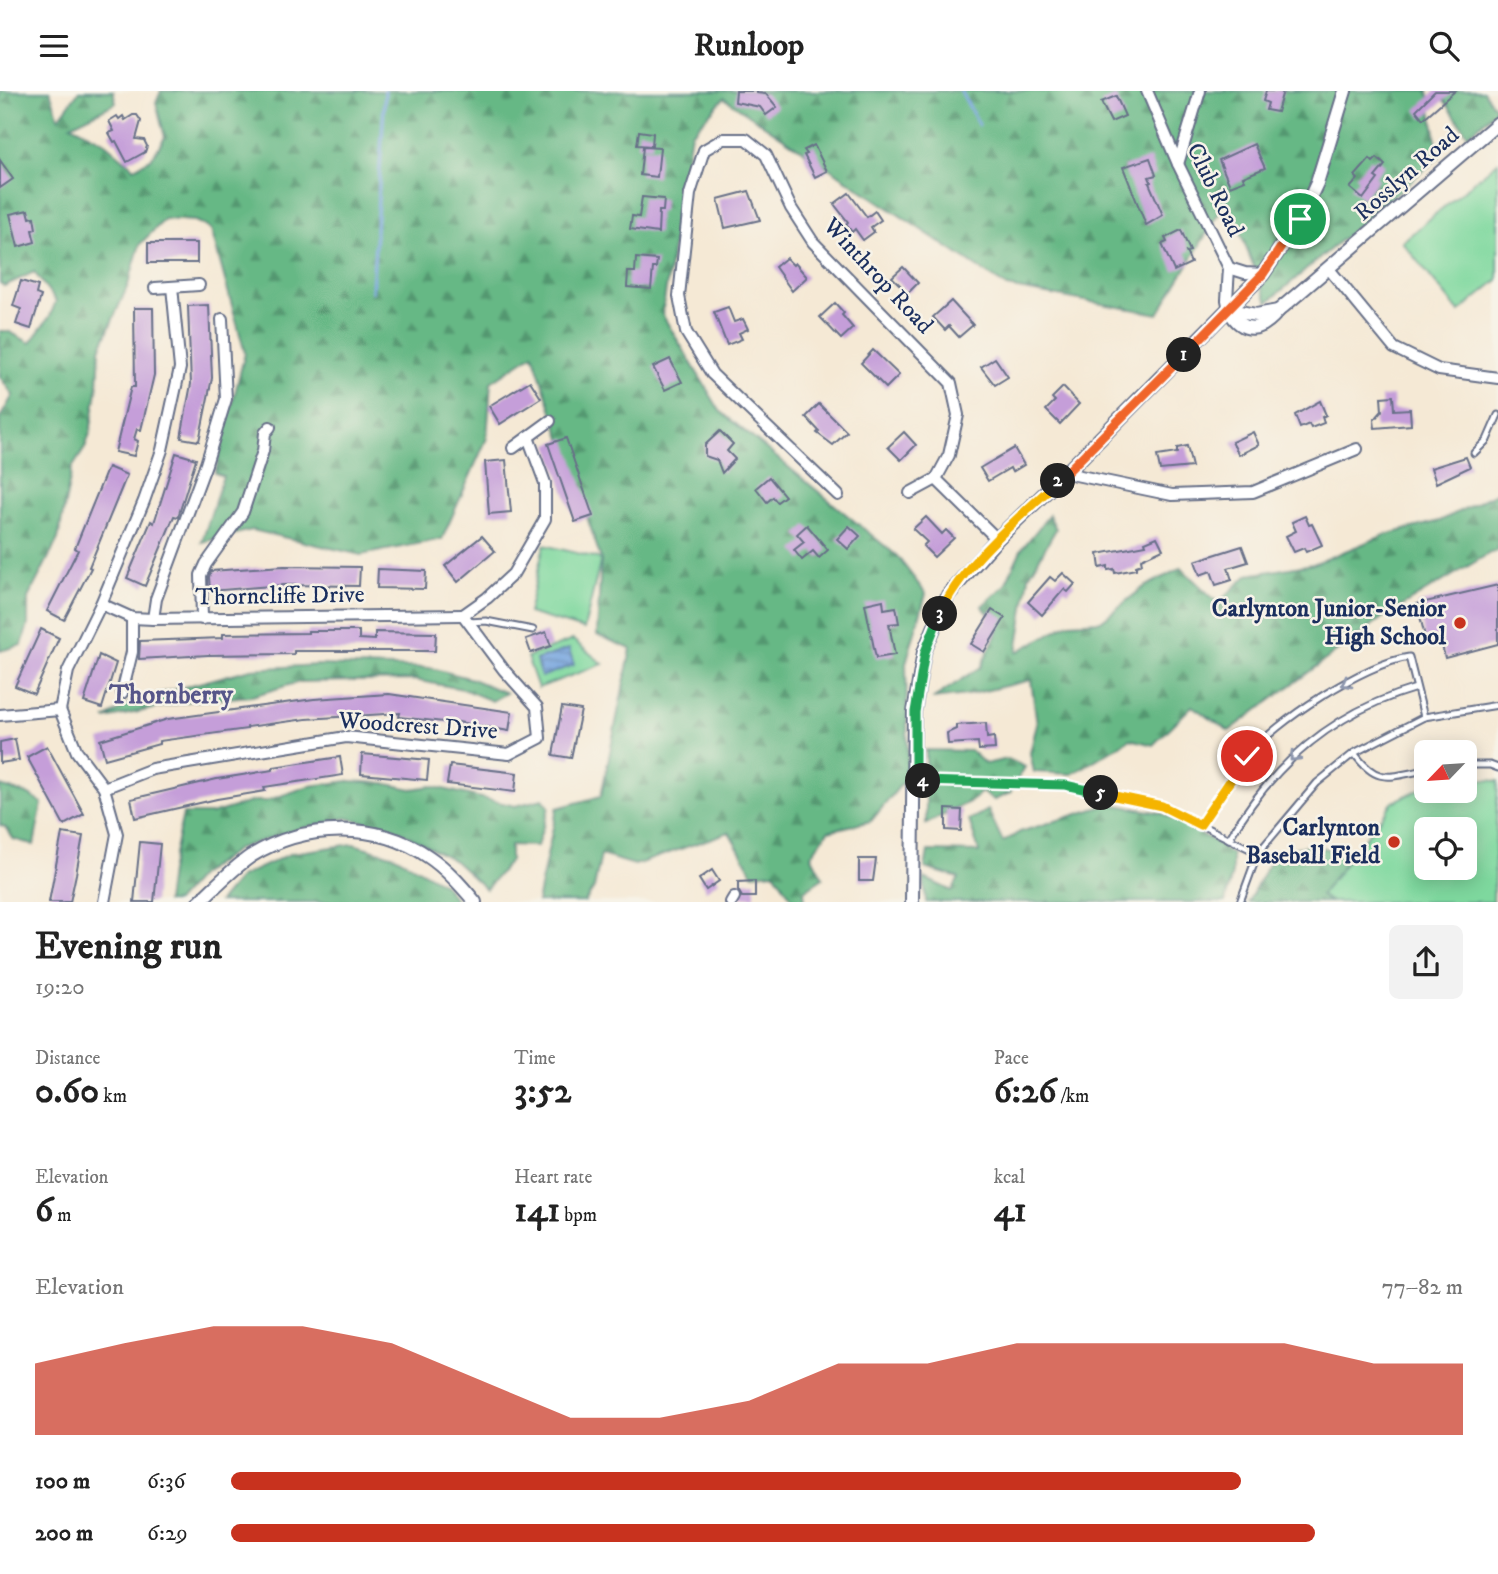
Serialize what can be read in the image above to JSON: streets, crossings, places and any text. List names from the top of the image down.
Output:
{
  "streets": {
    "street": [
      "Rosslyn Road",
      "Club Road",
      "Winthrop Road",
      "Thorncliffe Drive",
      "Woodcrest Drive"
    ]
  },
  "crossings": [
    ["Rosslyn Road", "Club Road"],
    ["Thorncliffe Drive", "Woodcrest Drive"]
  ],
  "districts": ["Thornberry"],
  "places": ["Carlynton Junior-Senior High School", "Carlynton Baseball Field"],
  "north": "bottom left",
  "page": {
    "header": "Runloop",
    "pins": [
      "1",
      "2",
      "3",
      "4",
      "5"
    ],
    "heading": ["Evening run", "19:20"],
    "stats": [
      ["Distance", "0.60 km"],
      ["Time", "3:52"],
      ["Pace", "6:26 /km"],
      ["Elevation", "6 m"],
      ["Heart rate", "141 bpm"],
      ["kcal", "41"]
    ],
    "chart": ["Elevation", "77–82 m"],
    "list": [
      {
        "name": "100 m",
        "note": "6:36"
      },
      {
        "name": "200 m",
        "note": "6:29"
      }
    ]
  }
}
